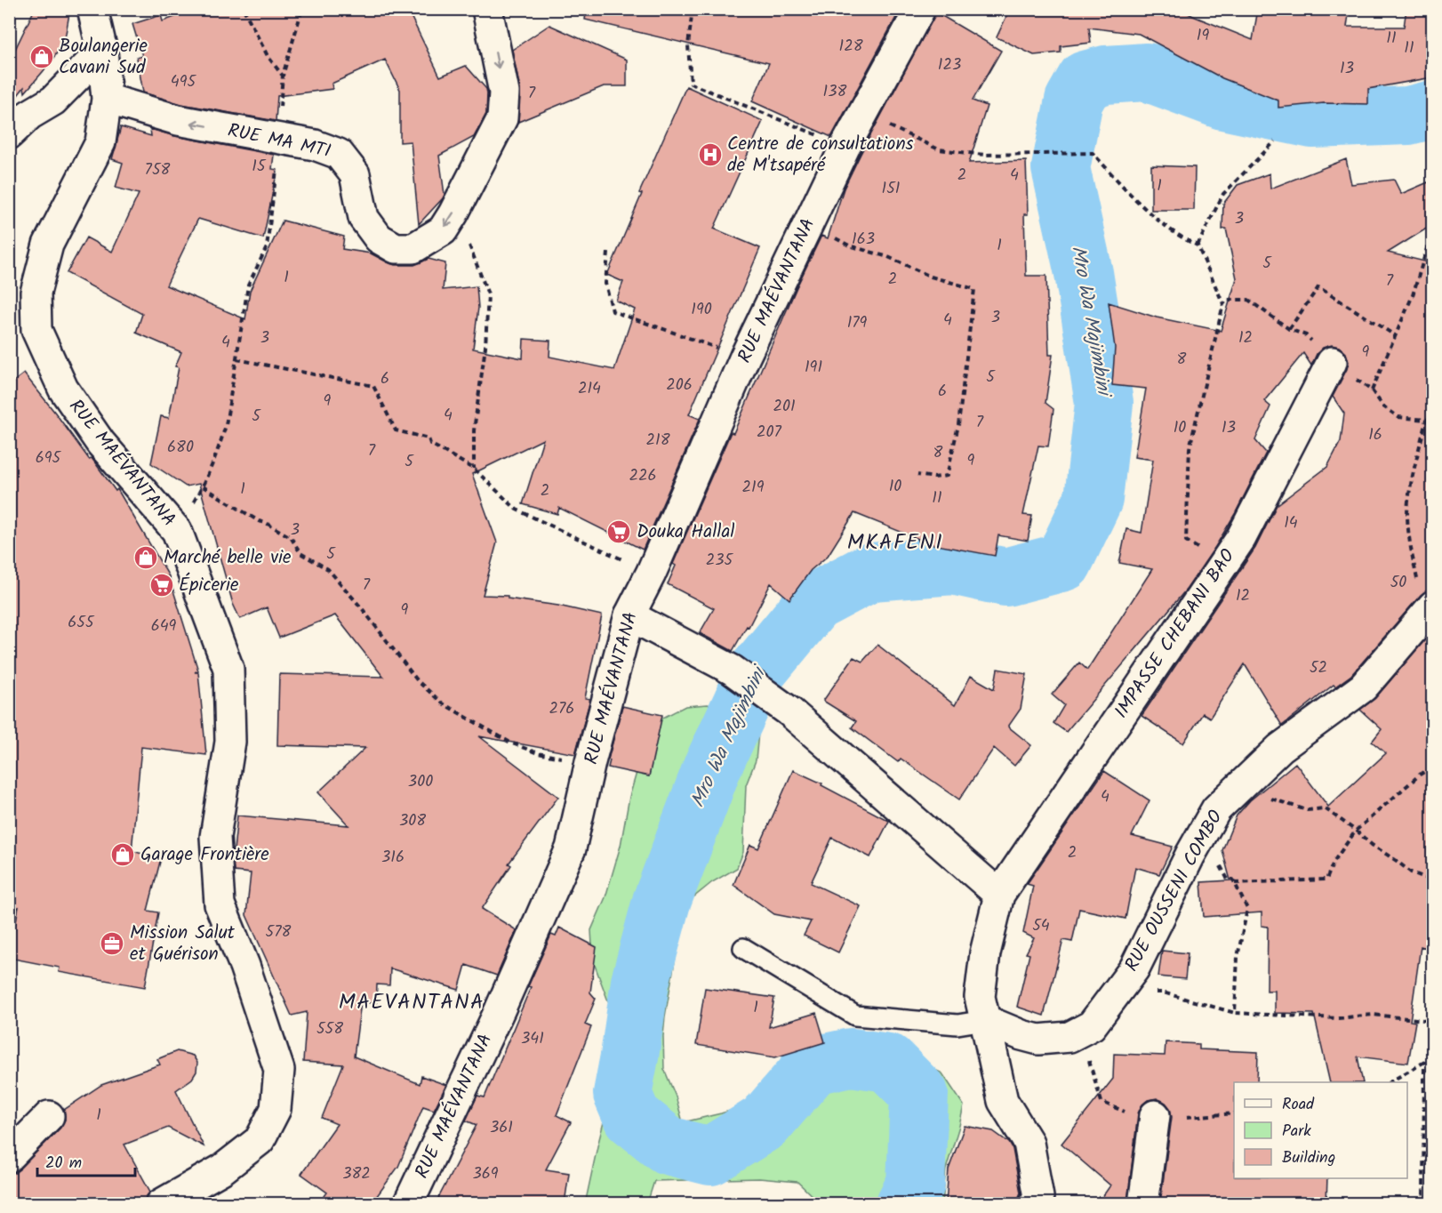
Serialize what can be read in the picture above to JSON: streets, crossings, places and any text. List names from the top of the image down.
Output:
{
  "streets": {
    "street": [
      "RUE MA MTI",
      "RUE MAÉVANTANA",
      "IMPASSE CHEBANI BAO",
      "RUE OUSSENI COMBO"
    ]
  },
  "crossings": [
    ["RUE MA MTI", "RUE MAÉVANTANA"]
  ],
  "districts": ["MKAFENI", "MAEVANTANA"],
  "water": ["Mro Wa Majimbini"],
  "places": {
    "shop": ["Boulangerie Cavani Sud", "Marché belle vie", "Garage Frontière"],
    "hospital": ["Centre de consultations de M'tsapéré"],
    "supermarket": ["Douka Hallal", "Épicerie"],
    "office": ["Mission Salut et Guérison"]
  },
  "house_numbers": [
    "19",
    "11",
    "128",
    "11",
    "123",
    "13",
    "495",
    "138",
    "7",
    "15",
    "758",
    "2",
    "4",
    "1",
    "151",
    "3",
    "163",
    "1",
    "5",
    "1",
    "2",
    "7",
    "190",
    "3",
    "4",
    "179",
    "3",
    "12",
    "4",
    "9",
    "8",
    "191",
    "5",
    "6",
    "206",
    "214",
    "6",
    "9",
    "201",
    "4",
    "5",
    "7",
    "10",
    "13",
    "207",
    "16",
    "218",
    "680",
    "7",
    "8",
    "695",
    "9",
    "5",
    "226",
    "10",
    "219",
    "1",
    "2",
    "11",
    "14",
    "3",
    "5",
    "235",
    "50",
    "7",
    "12",
    "9",
    "655",
    "649",
    "52",
    "276",
    "300",
    "4",
    "308",
    "2",
    "316",
    "54",
    "578",
    "1",
    "558",
    "341",
    "1",
    "361",
    "382",
    "369"
  ],
  "legend": ["Road", "Park", "Building"],
  "scale_bar": "20 m"
}
